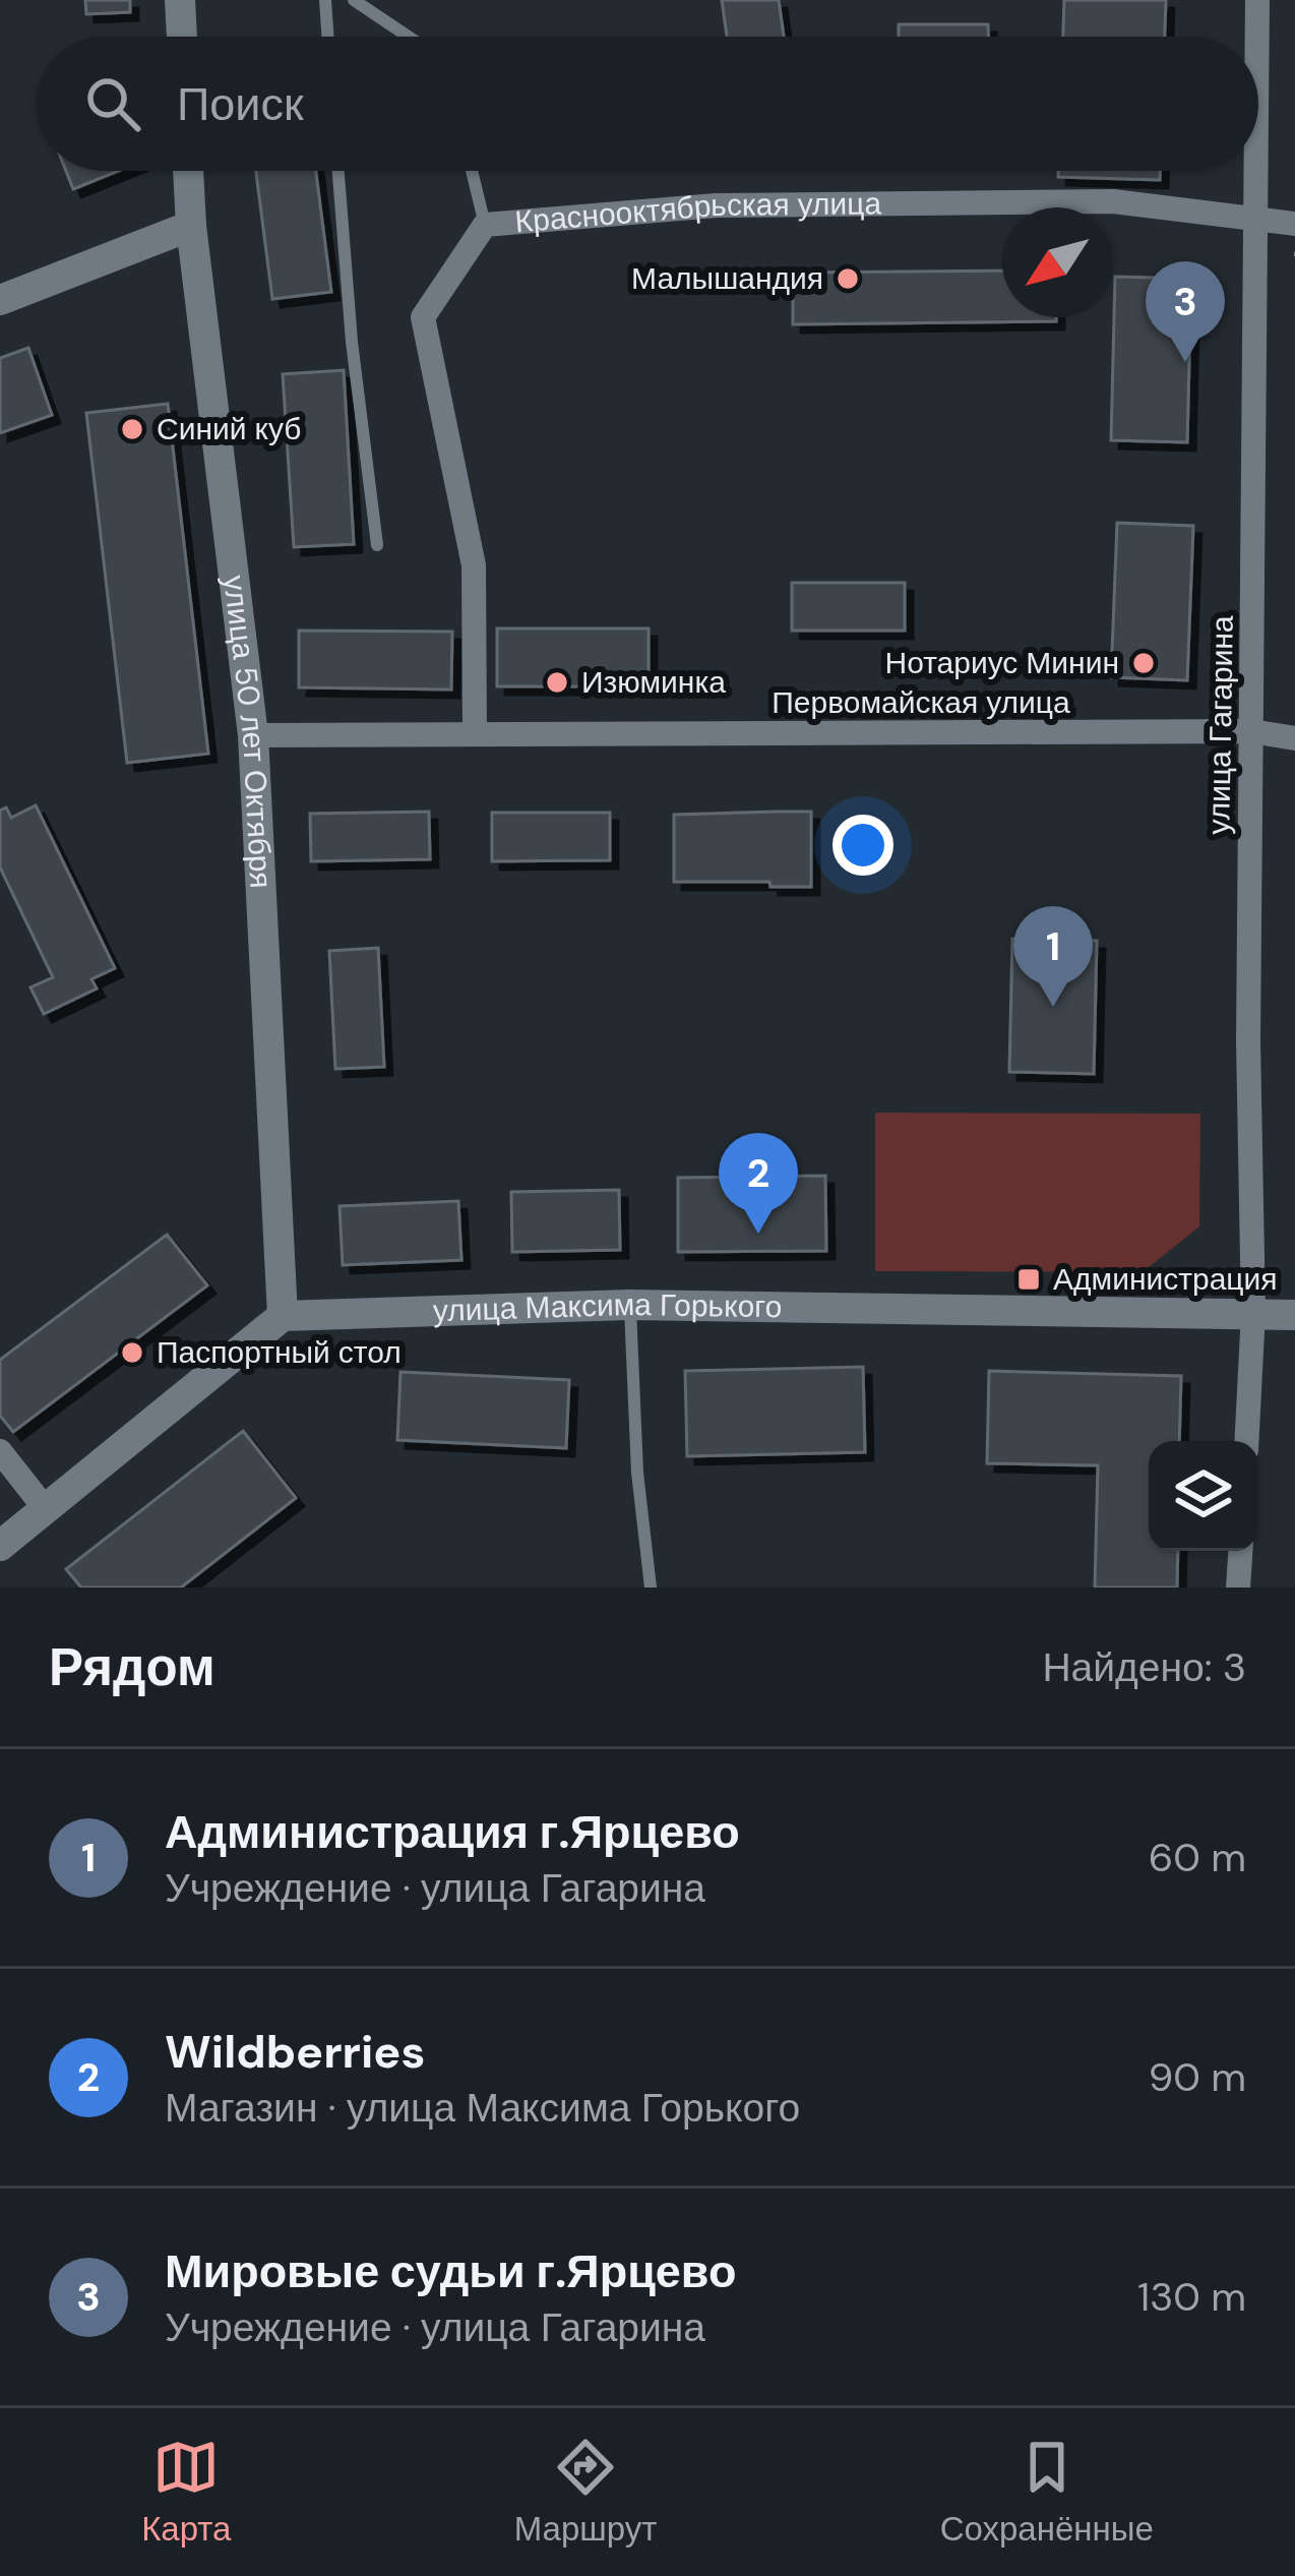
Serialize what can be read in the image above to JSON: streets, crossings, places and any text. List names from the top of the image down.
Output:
{
  "streets": {
    "street": [
      "Краснооктябрьская улица",
      "Первомайская улица",
      "улица Гагарина",
      "улица 50 лет Октября",
      "улица Максима Горького"
    ]
  },
  "crossings": [
    ["Краснооктябрьская улица", "Первомайская улица"],
    ["Краснооктябрьская улица", "улица Гагарина"],
    ["Первомайская улица", "улица Гагарина"],
    ["Первомайская улица", "улица 50 лет Октября"],
    ["улица Гагарина", "улица Максима Горького"],
    ["улица 50 лет Октября", "улица Максима Горького"]
  ],
  "places": {
    "other": [
      "Малышандия",
      "Синий куб",
      "Нотариус Минин",
      "Изюминка",
      "Паспортный стол"
    ],
    "transit": ["Администрация"]
  },
  "north": "bottom left",
  "page": {
    "search": "Поиск",
    "pins": ["3", "1", "2"],
    "heading": ["Рядом", "Найдено: 3"],
    "list": [
      {
        "mark": "1",
        "name": "Администрация г.Ярцево",
        "note": "Учреждение · улица Гагарина",
        "value": "60 m"
      },
      {
        "mark": "2",
        "name": "Wildberries",
        "note": "Магазин · улица Максима Горького",
        "value": "90 m"
      },
      {
        "mark": "3",
        "name": "Мировые судьи г.Ярцево",
        "note": "Учреждение · улица Гагарина",
        "value": "130 m"
      }
    ],
    "nav": ["Карта", "Маршрут", "Сохранённые"]
  }
}
